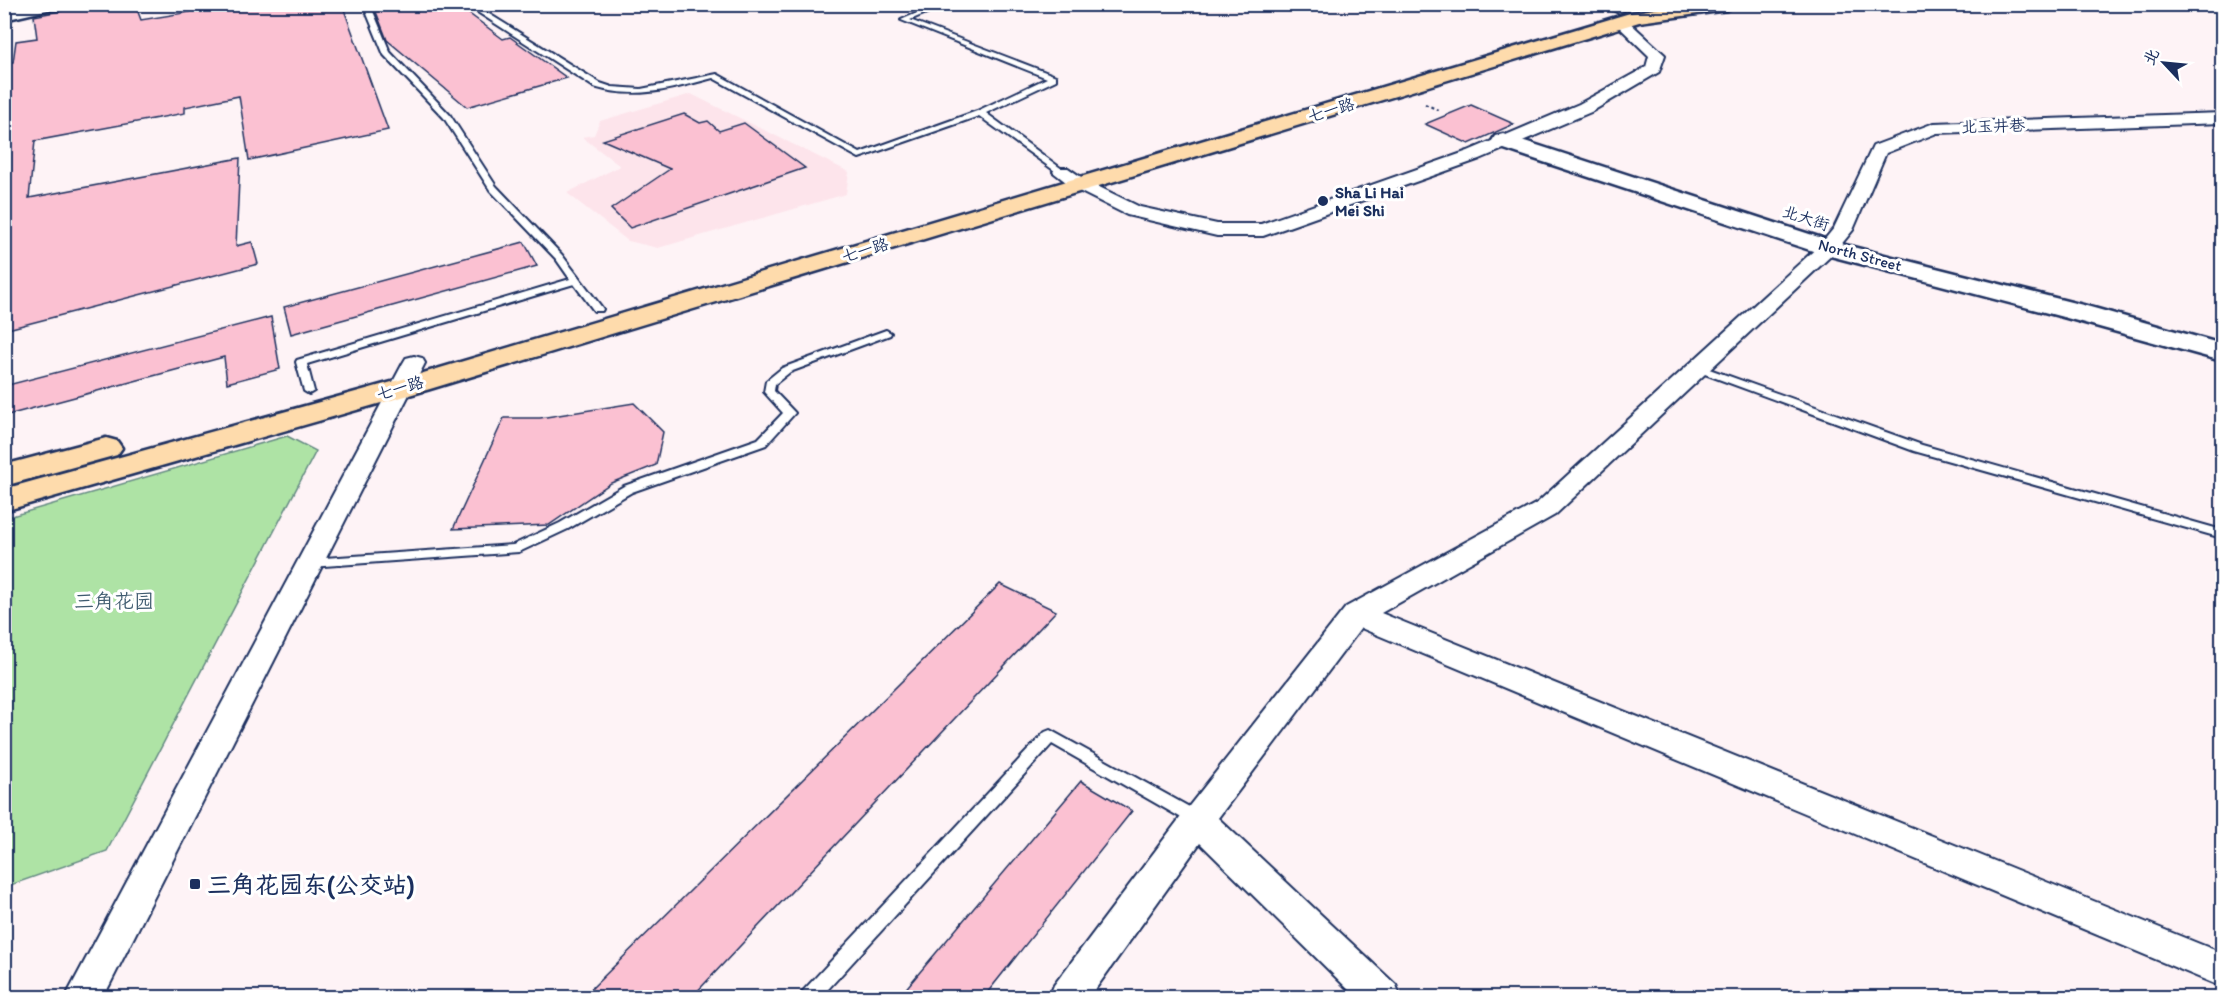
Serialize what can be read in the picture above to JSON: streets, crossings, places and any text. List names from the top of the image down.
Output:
{
  "streets": {
    "main road": ["七一路", "北大街", "North Street"],
    "street": ["北玉井巷"]
  },
  "crossings": [
    ["北玉井巷", "北大街"],
    ["北玉井巷", "North Street"],
    ["北大街", "North Street"]
  ],
  "parks": ["三角花园"],
  "places": {
    "other": ["Sha Li Hai Mei Shi"],
    "transit": ["三角花园东(公交站)"]
  },
  "north": "top left"
}
